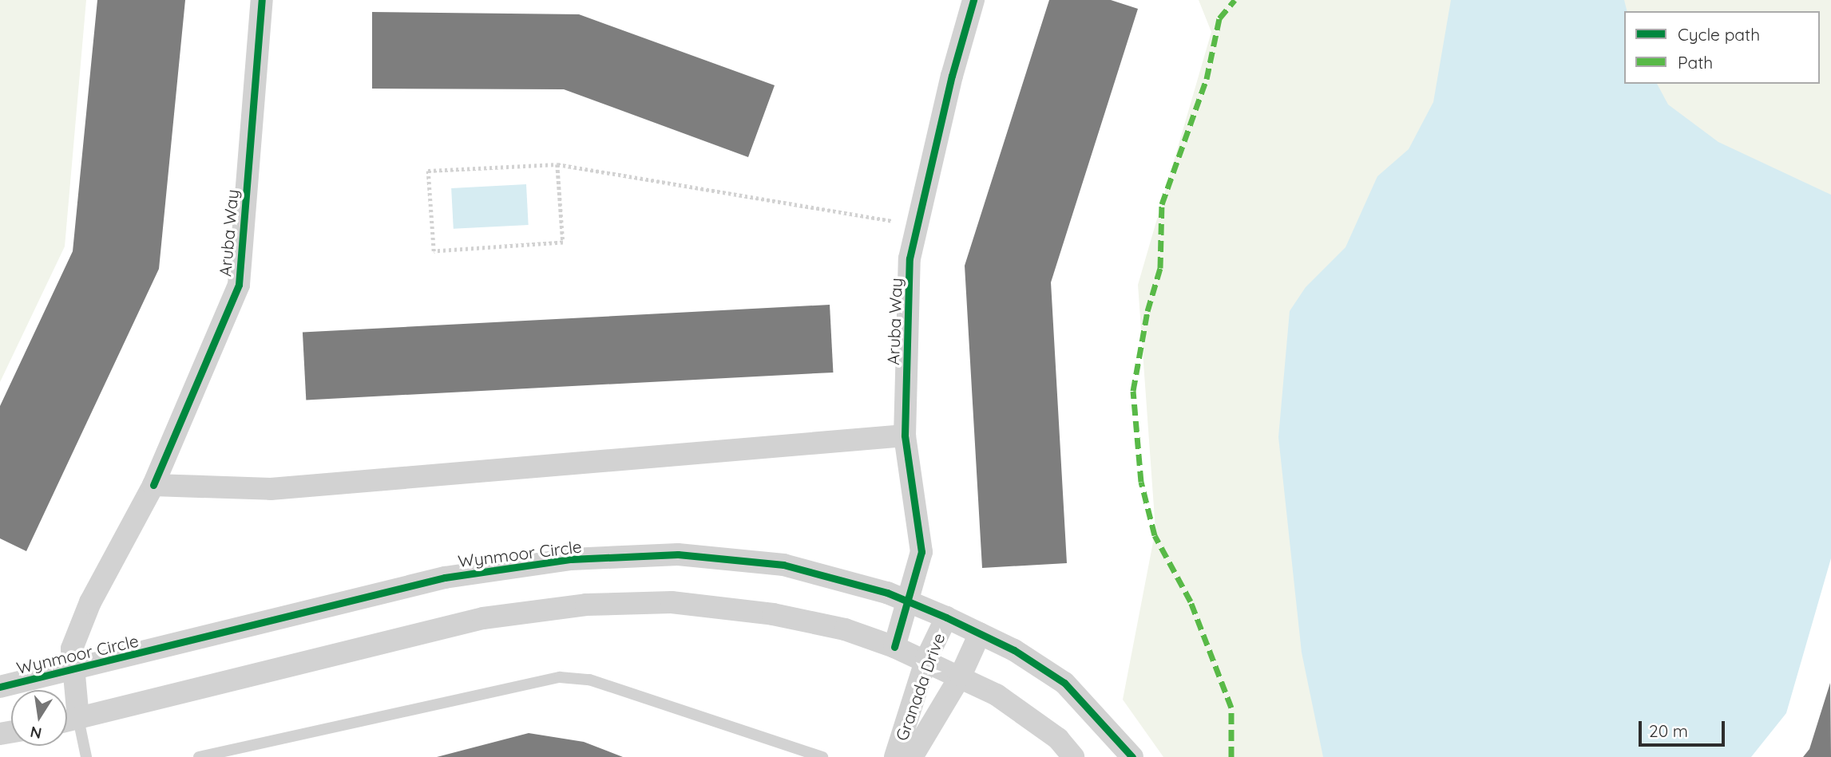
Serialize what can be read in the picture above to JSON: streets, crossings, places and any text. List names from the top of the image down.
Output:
{
  "streets": {
    "street": ["Aruba Way", "Wynmoor Circle", "Granada Drive"]
  },
  "crossings": [
    ["Aruba Way", "Wynmoor Circle"],
    ["Wynmoor Circle", "Granada Drive"]
  ],
  "legend": ["Cycle path", "Path"],
  "scale_bar": "20 m",
  "north": "bottom"
}
